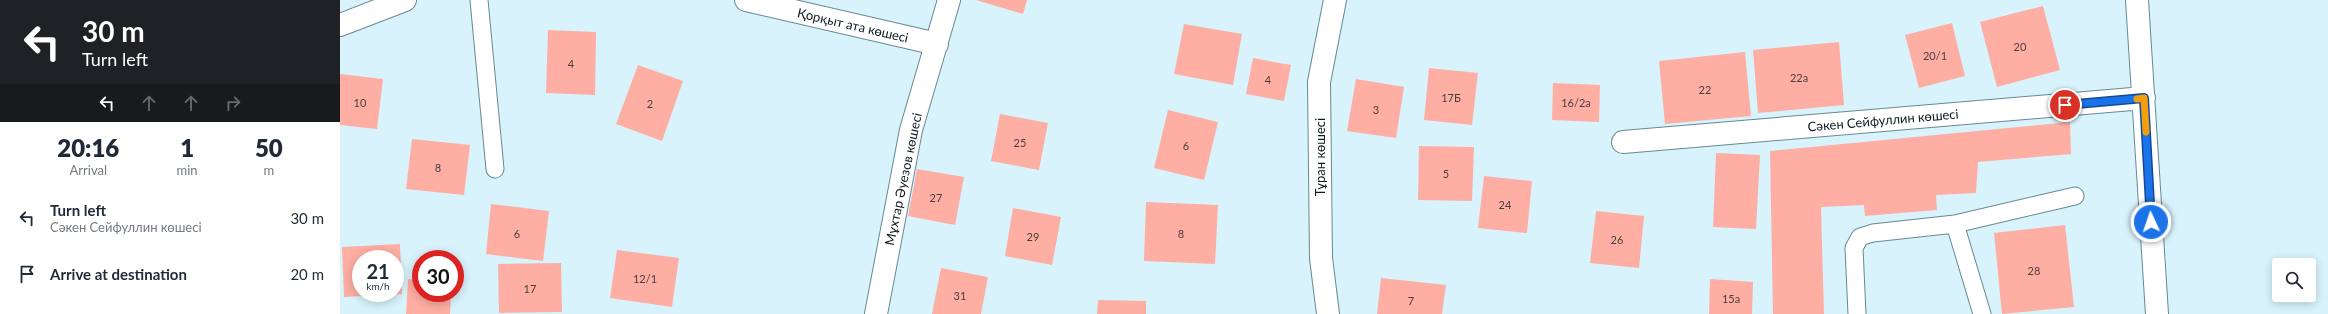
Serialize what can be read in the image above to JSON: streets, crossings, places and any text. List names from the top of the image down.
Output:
{
  "streets": {
    "street": [
      "Қорқыт ата көшесі",
      "Сәкен Сейфуллин көшесі",
      "Тұран көшесі",
      "Мұхтар Әуезов көшесі"
    ]
  },
  "crossings": [
    ["Қорқыт ата көшесі", "Мұхтар Әуезов көшесі"]
  ],
  "house_numbers": [
    "20",
    "20/1",
    "4",
    "22а",
    "4",
    "22",
    "17Б",
    "10",
    "16/2а",
    "2",
    "3",
    "25",
    "6",
    "8",
    "5",
    "27",
    "24",
    "6",
    "8",
    "29",
    "26",
    "28",
    "12/1",
    "17",
    "31",
    "15а",
    "7"
  ],
  "page": {
    "turn": ["30 m", "Turn left"],
    "eta": [
      "20:16",
      "Arrival",
      "1",
      "min",
      "50",
      "m"
    ],
    "list": [
      {
        "name": "Turn left",
        "note": "Сәкен Сейфуллин көшесі",
        "value": "30 m"
      },
      {
        "name": "Arrive at destination",
        "value": "20 m"
      }
    ],
    "speed": "21 km/h",
    "limit": "30"
  }
}
